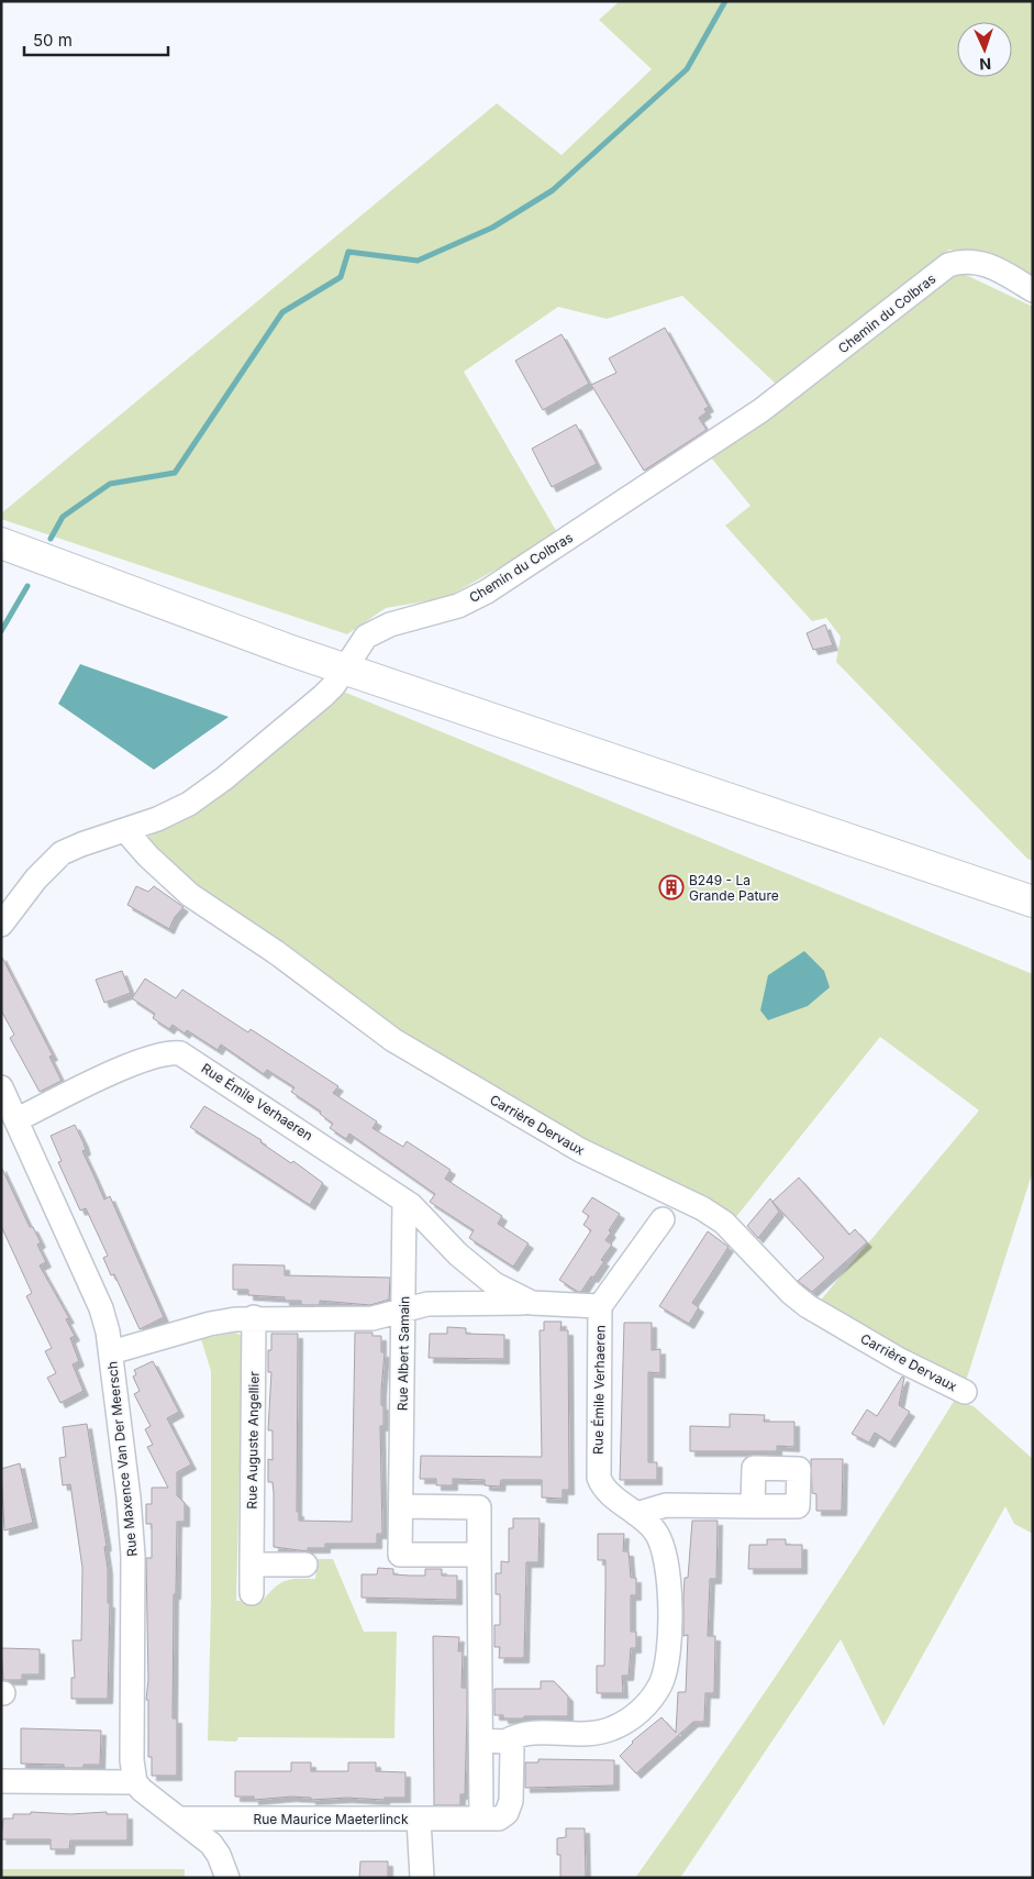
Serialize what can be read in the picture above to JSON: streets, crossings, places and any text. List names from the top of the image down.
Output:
{
  "streets": {
    "street": [
      "Chemin du Colbras",
      "Rue Émile Verhaeren",
      "Carrière Dervaux",
      "Rue Albert Samain",
      "Rue Auguste Angellier",
      "Rue Maxence Van Der Meersch",
      "Rue Maurice Maeterlinck"
    ]
  },
  "crossings": [
    ["Chemin du Colbras", "Carrière Dervaux"],
    ["Rue Émile Verhaeren", "Rue Albert Samain"],
    ["Rue Émile Verhaeren", "Rue Maxence Van Der Meersch"]
  ],
  "places": {
    "building": ["B249 - La Grande Pature"]
  },
  "scale_bar": "50 m",
  "north": "bottom"
}
